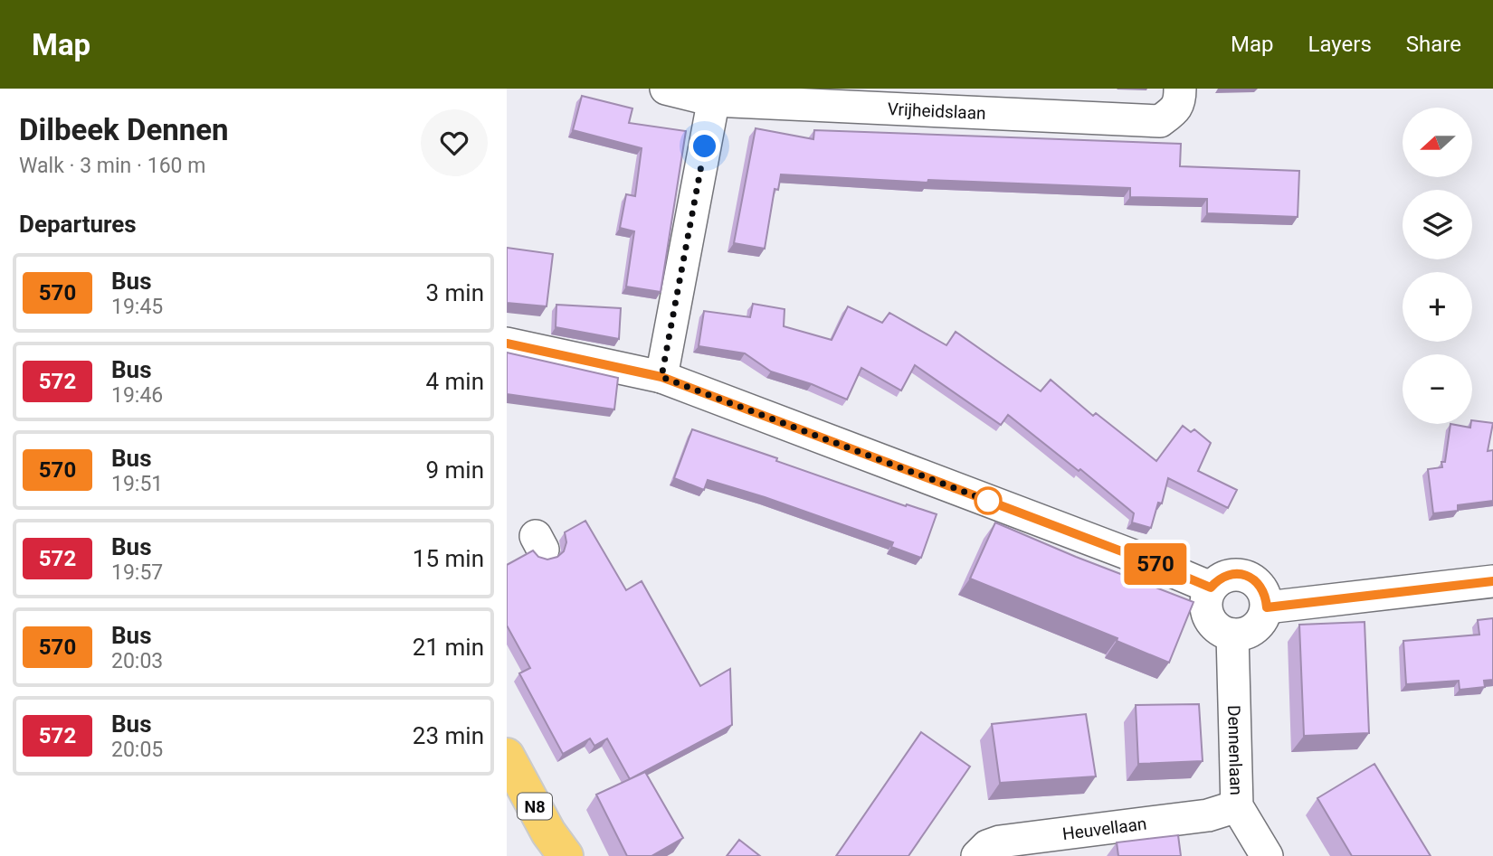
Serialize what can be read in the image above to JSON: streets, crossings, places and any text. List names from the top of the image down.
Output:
{
  "streets": {
    "main road": ["N8"],
    "street": ["Vrijheidslaan", "Dennenlaan", "Heuvellaan"]
  },
  "crossings": [
    ["Dennenlaan", "Heuvellaan"]
  ],
  "lines": ["bus line 570"],
  "north": "left",
  "page": {
    "header": "Map",
    "nav": ["Map", "Layers", "Share"],
    "heading": [
      ["Dilbeek Dennen", "Walk · 3 min · 160 m"],
      "Departures"
    ],
    "on_map": "570",
    "map_buttons": ["+", "−"],
    "list": [
      {
        "mark": "570",
        "name": "Bus",
        "note": "19:45",
        "value": "3 min"
      },
      {
        "mark": "572",
        "name": "Bus",
        "note": "19:46",
        "value": "4 min"
      },
      {
        "mark": "570",
        "name": "Bus",
        "note": "19:51",
        "value": "9 min"
      },
      {
        "mark": "572",
        "name": "Bus",
        "note": "19:57",
        "value": "15 min"
      },
      {
        "mark": "570",
        "name": "Bus",
        "note": "20:03",
        "value": "21 min"
      },
      {
        "mark": "572",
        "name": "Bus",
        "note": "20:05",
        "value": "23 min"
      }
    ]
  }
}
